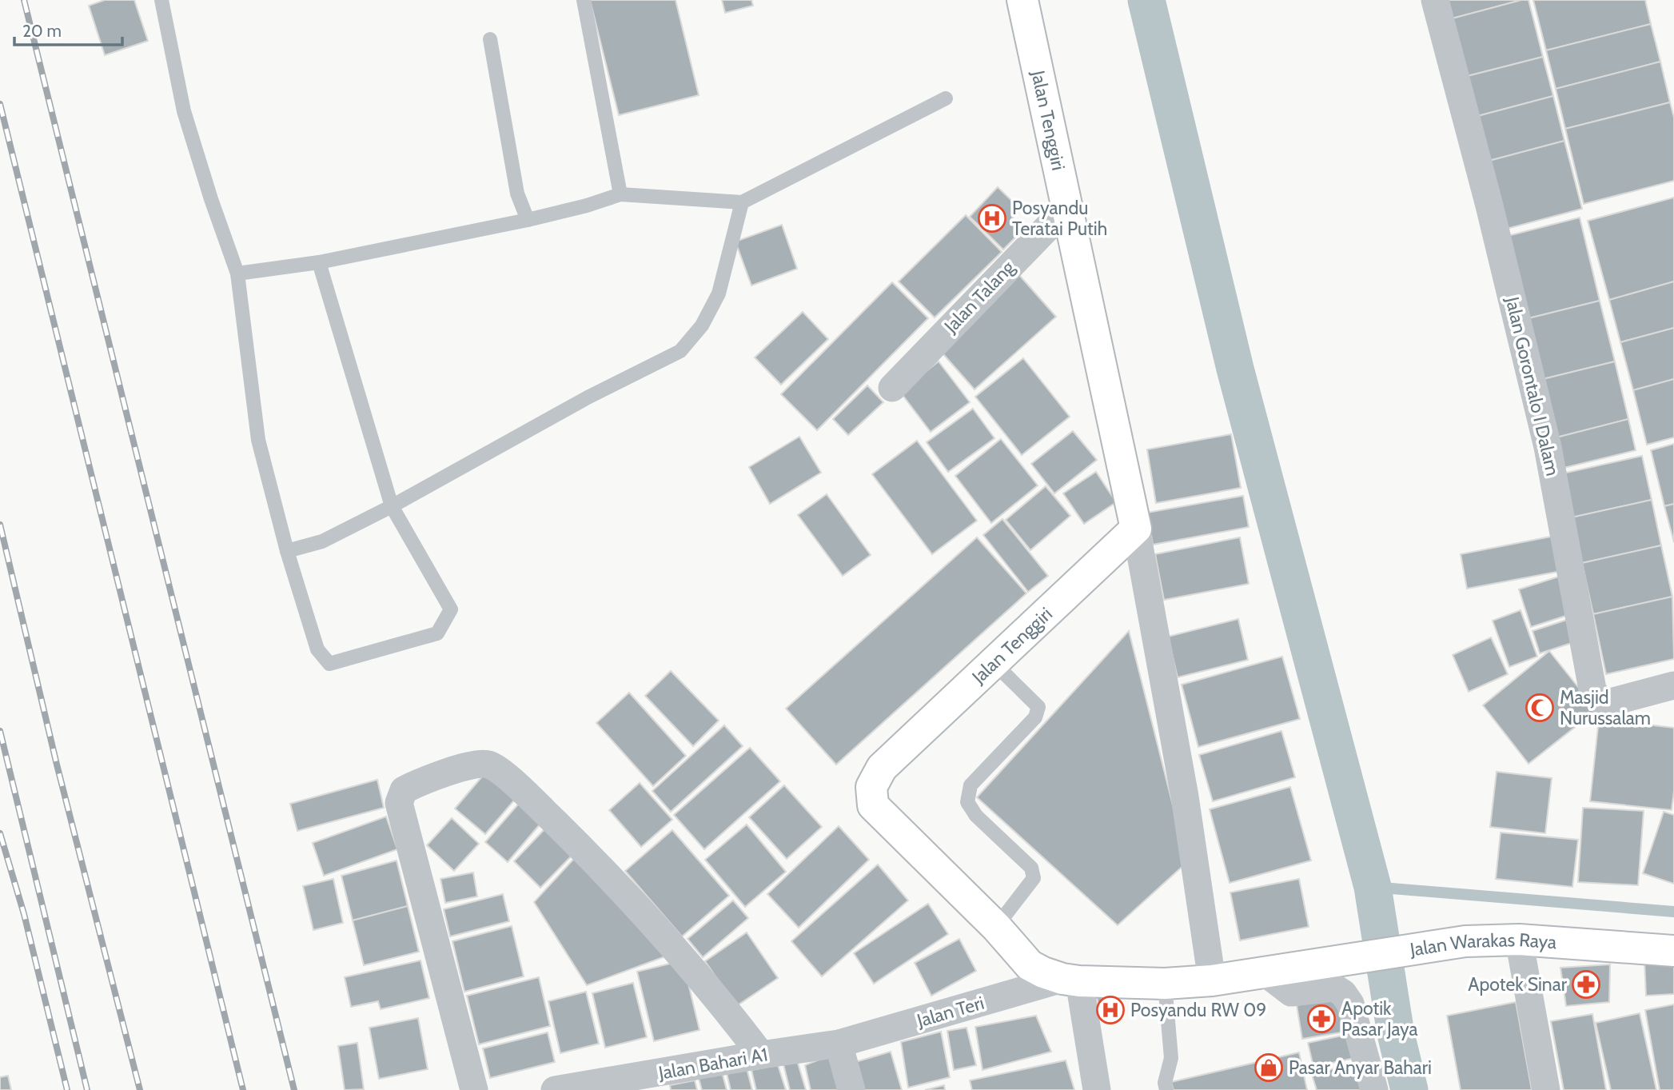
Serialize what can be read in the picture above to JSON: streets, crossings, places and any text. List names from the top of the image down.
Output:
{
  "streets": {
    "street": [
      "Jalan Tenggiri",
      "Jalan Talang",
      "Jalan Gorontalo I Dalam",
      "Jalan Warakas Raya",
      "Jalan Teri",
      "Jalan Bahari A1"
    ]
  },
  "crossings": [
    ["Jalan Tenggiri", "Jalan Talang"],
    ["Jalan Tenggiri", "Jalan Warakas Raya"],
    ["Jalan Tenggiri", "Jalan Teri"],
    ["Jalan Teri", "Jalan Bahari A1"]
  ],
  "places": {
    "hospital": ["Posyandu Teratai Putih", "Posyandu RW 09"],
    "mosque": ["Masjid Nurussalam"],
    "pharmacy": ["Apotek Sinar", "Apotik Pasar Jaya"],
    "shop": ["Pasar Anyar Bahari"]
  },
  "scale_bar": "20 m"
}
